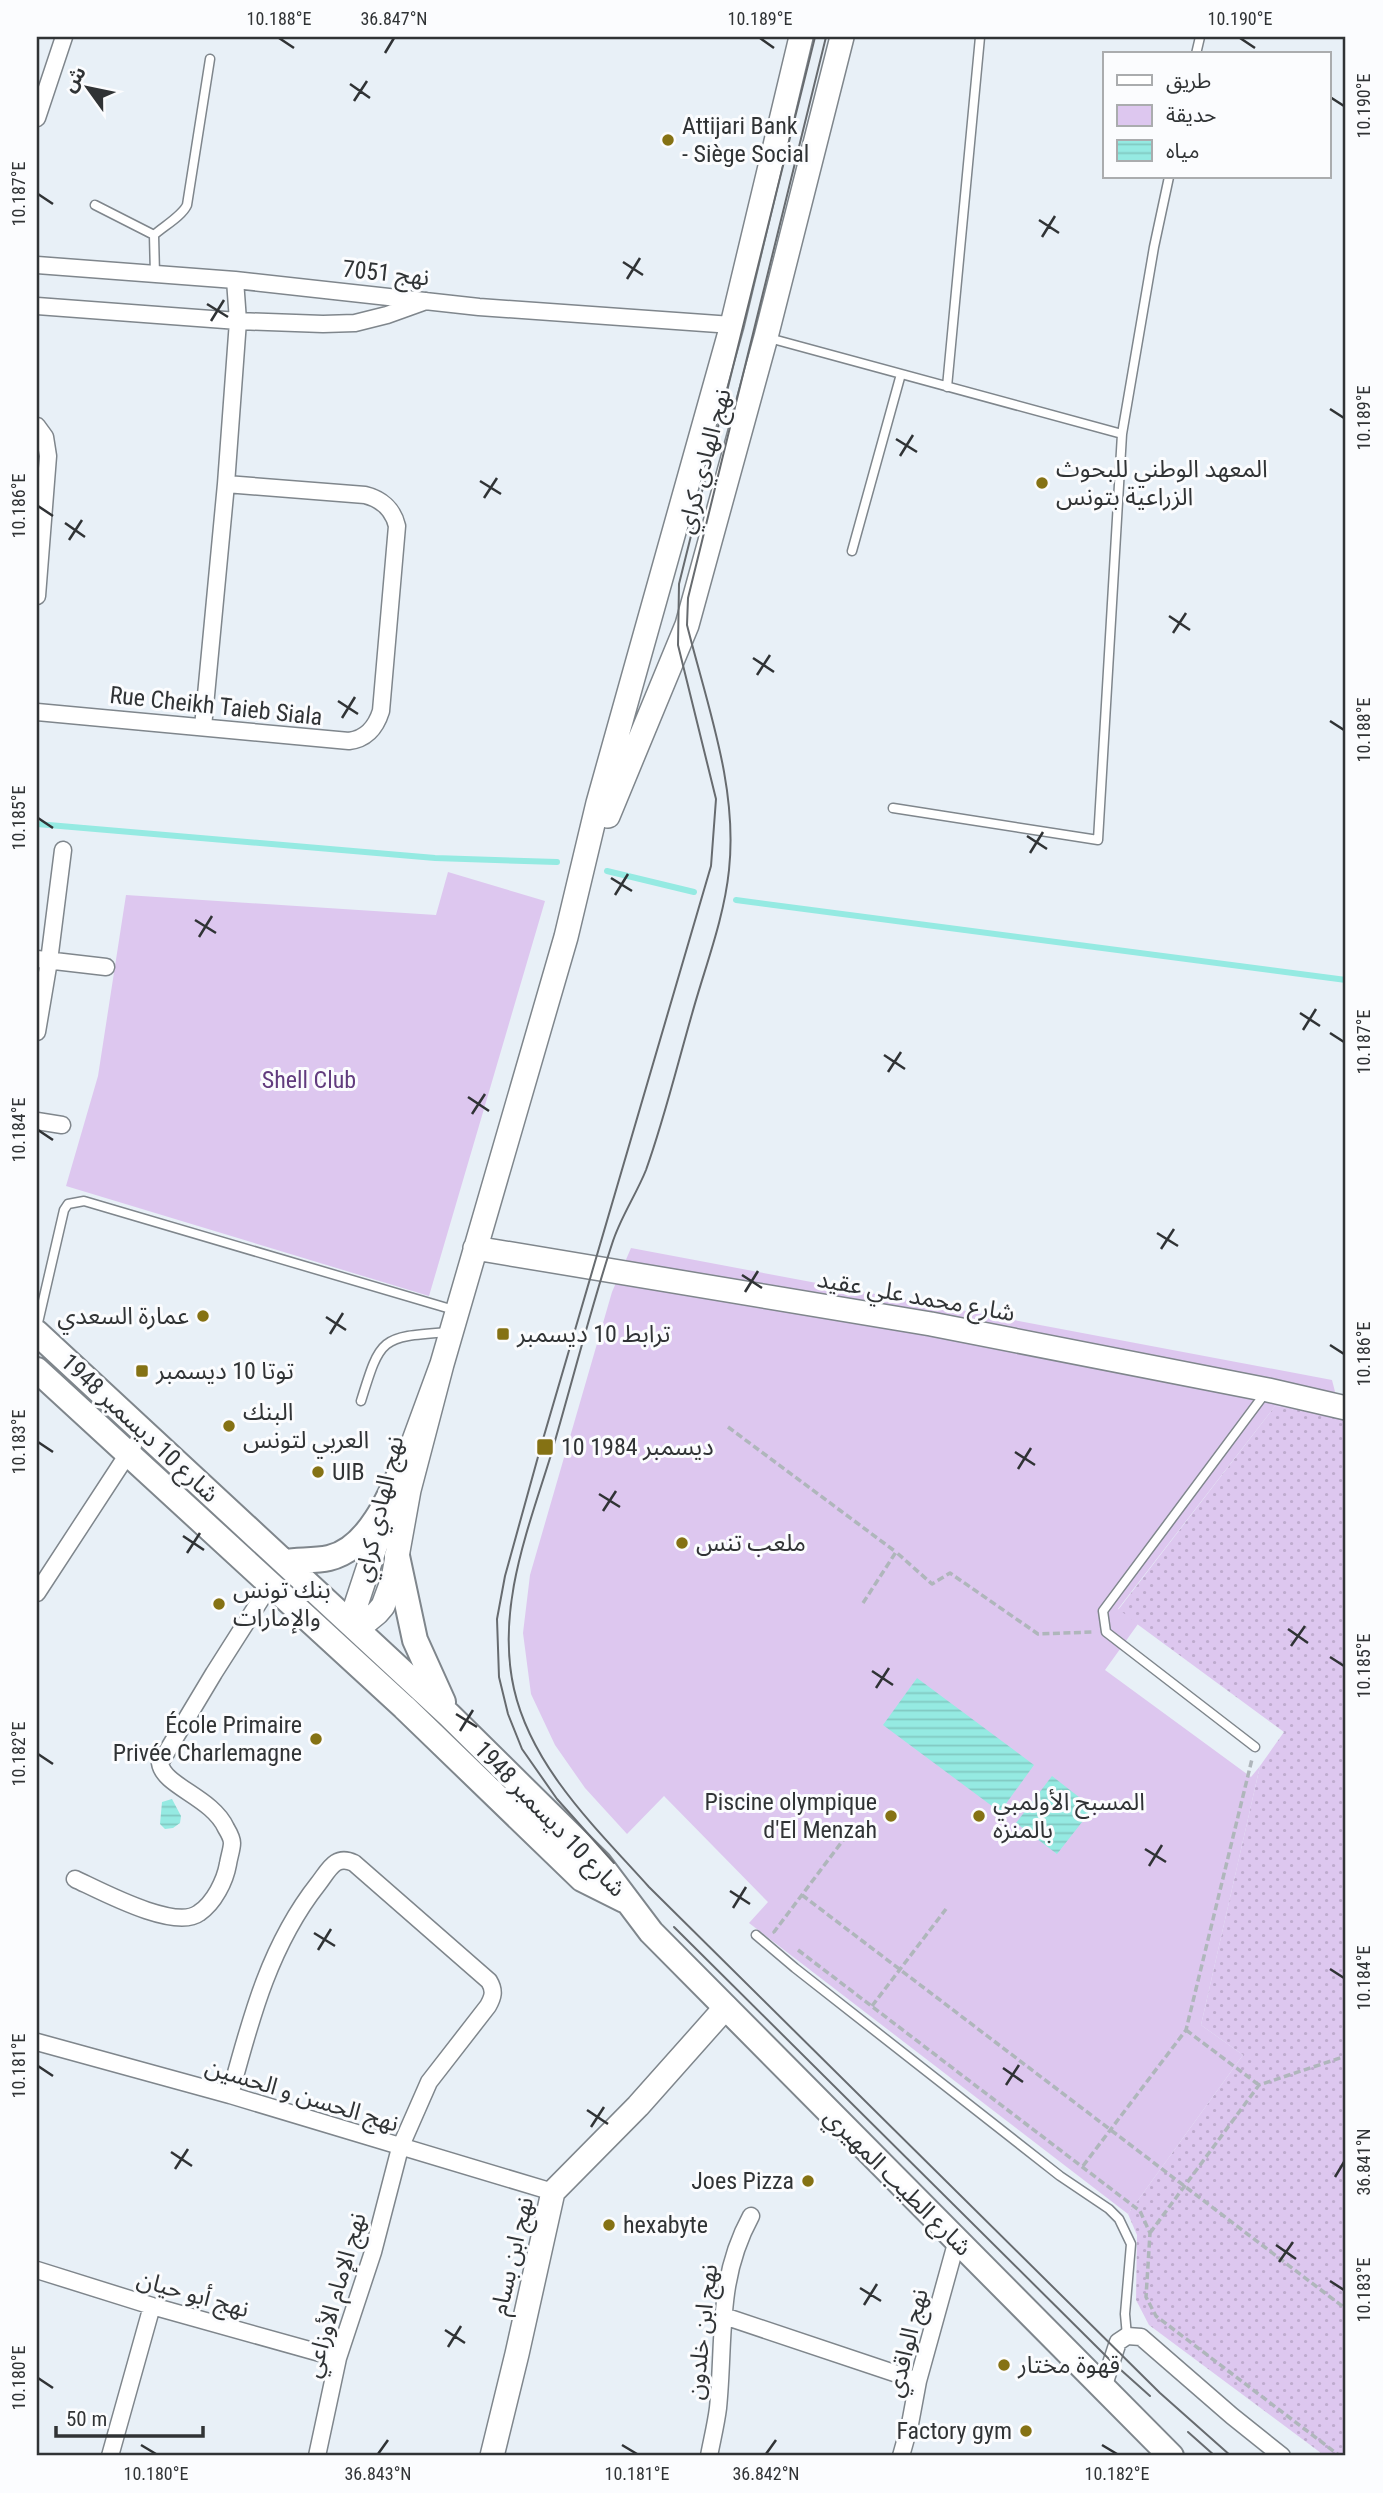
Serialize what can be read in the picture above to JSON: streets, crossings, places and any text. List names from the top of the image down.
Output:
{
  "streets": {
    "main road": ["شارع 10 ديسمبر 1948", "شارع الطيب المهيري"],
    "street": [
      "نهج 7051",
      "نهج الهادي كراي",
      "Rue Cheikh Taieb Siala",
      "شارع محمد علي عقيد",
      "نهج الحسن و الحسين",
      "نهج ابن بسام",
      "نهج أبو حيان",
      "نهج الإمام الأوزاعي",
      "نهج ابن خلدون",
      "نهج الواقدي"
    ]
  },
  "crossings": [
    ["نهج 7051", "نهج الهادي كراي"],
    ["نهج الهادي كراي", "شارع محمد علي عقيد"],
    ["نهج الهادي كراي", "شارع 10 ديسمبر 1948"],
    ["شارع 10 ديسمبر 1948", "شارع الطيب المهيري"],
    ["نهج الحسن و الحسين", "نهج ابن بسام"],
    ["نهج الحسن و الحسين", "نهج الإمام الأوزاعي"],
    ["شارع الطيب المهيري", "نهج ابن بسام"],
    ["شارع الطيب المهيري", "نهج الواقدي"],
    ["نهج أبو حيان", "نهج الإمام الأوزاعي"]
  ],
  "parks": ["Shell Club"],
  "places": {
    "other": [
      "Attijari Bank - Siège Social",
      "المعهد الوطني للبحوث الزراعية بتونس",
      "عمارة السعدي",
      "البنك العربي لتونس",
      "UIB",
      "ملعب تنس",
      "بنك تونس والإمارات",
      "École Primaire Privée Charlemagne",
      "Piscine olympique d'El Menzah",
      "المسبح الأولمبي بالمنزه",
      "Joes Pizza",
      "hexabyte",
      "قهوة مختار",
      "Factory gym"
    ],
    "transit": ["ترابط 10 ديسمبر", "توتا 10 ديسمبر", "10 ديسمبر 1984"]
  },
  "legend": ["طريق", "حديقة", "مياه"],
  "scale_bar": "50 m",
  "north": "top left",
  "coordinates": [
    "10.188°E",
    "36.847°N",
    "10.189°E",
    "10.190°E",
    "10.187°E",
    "10.186°E",
    "10.185°E",
    "10.184°E",
    "10.183°E",
    "10.182°E",
    "10.181°E",
    "36.841°N",
    "10.180°E",
    "36.843°N",
    "36.842°N"
  ]
}
